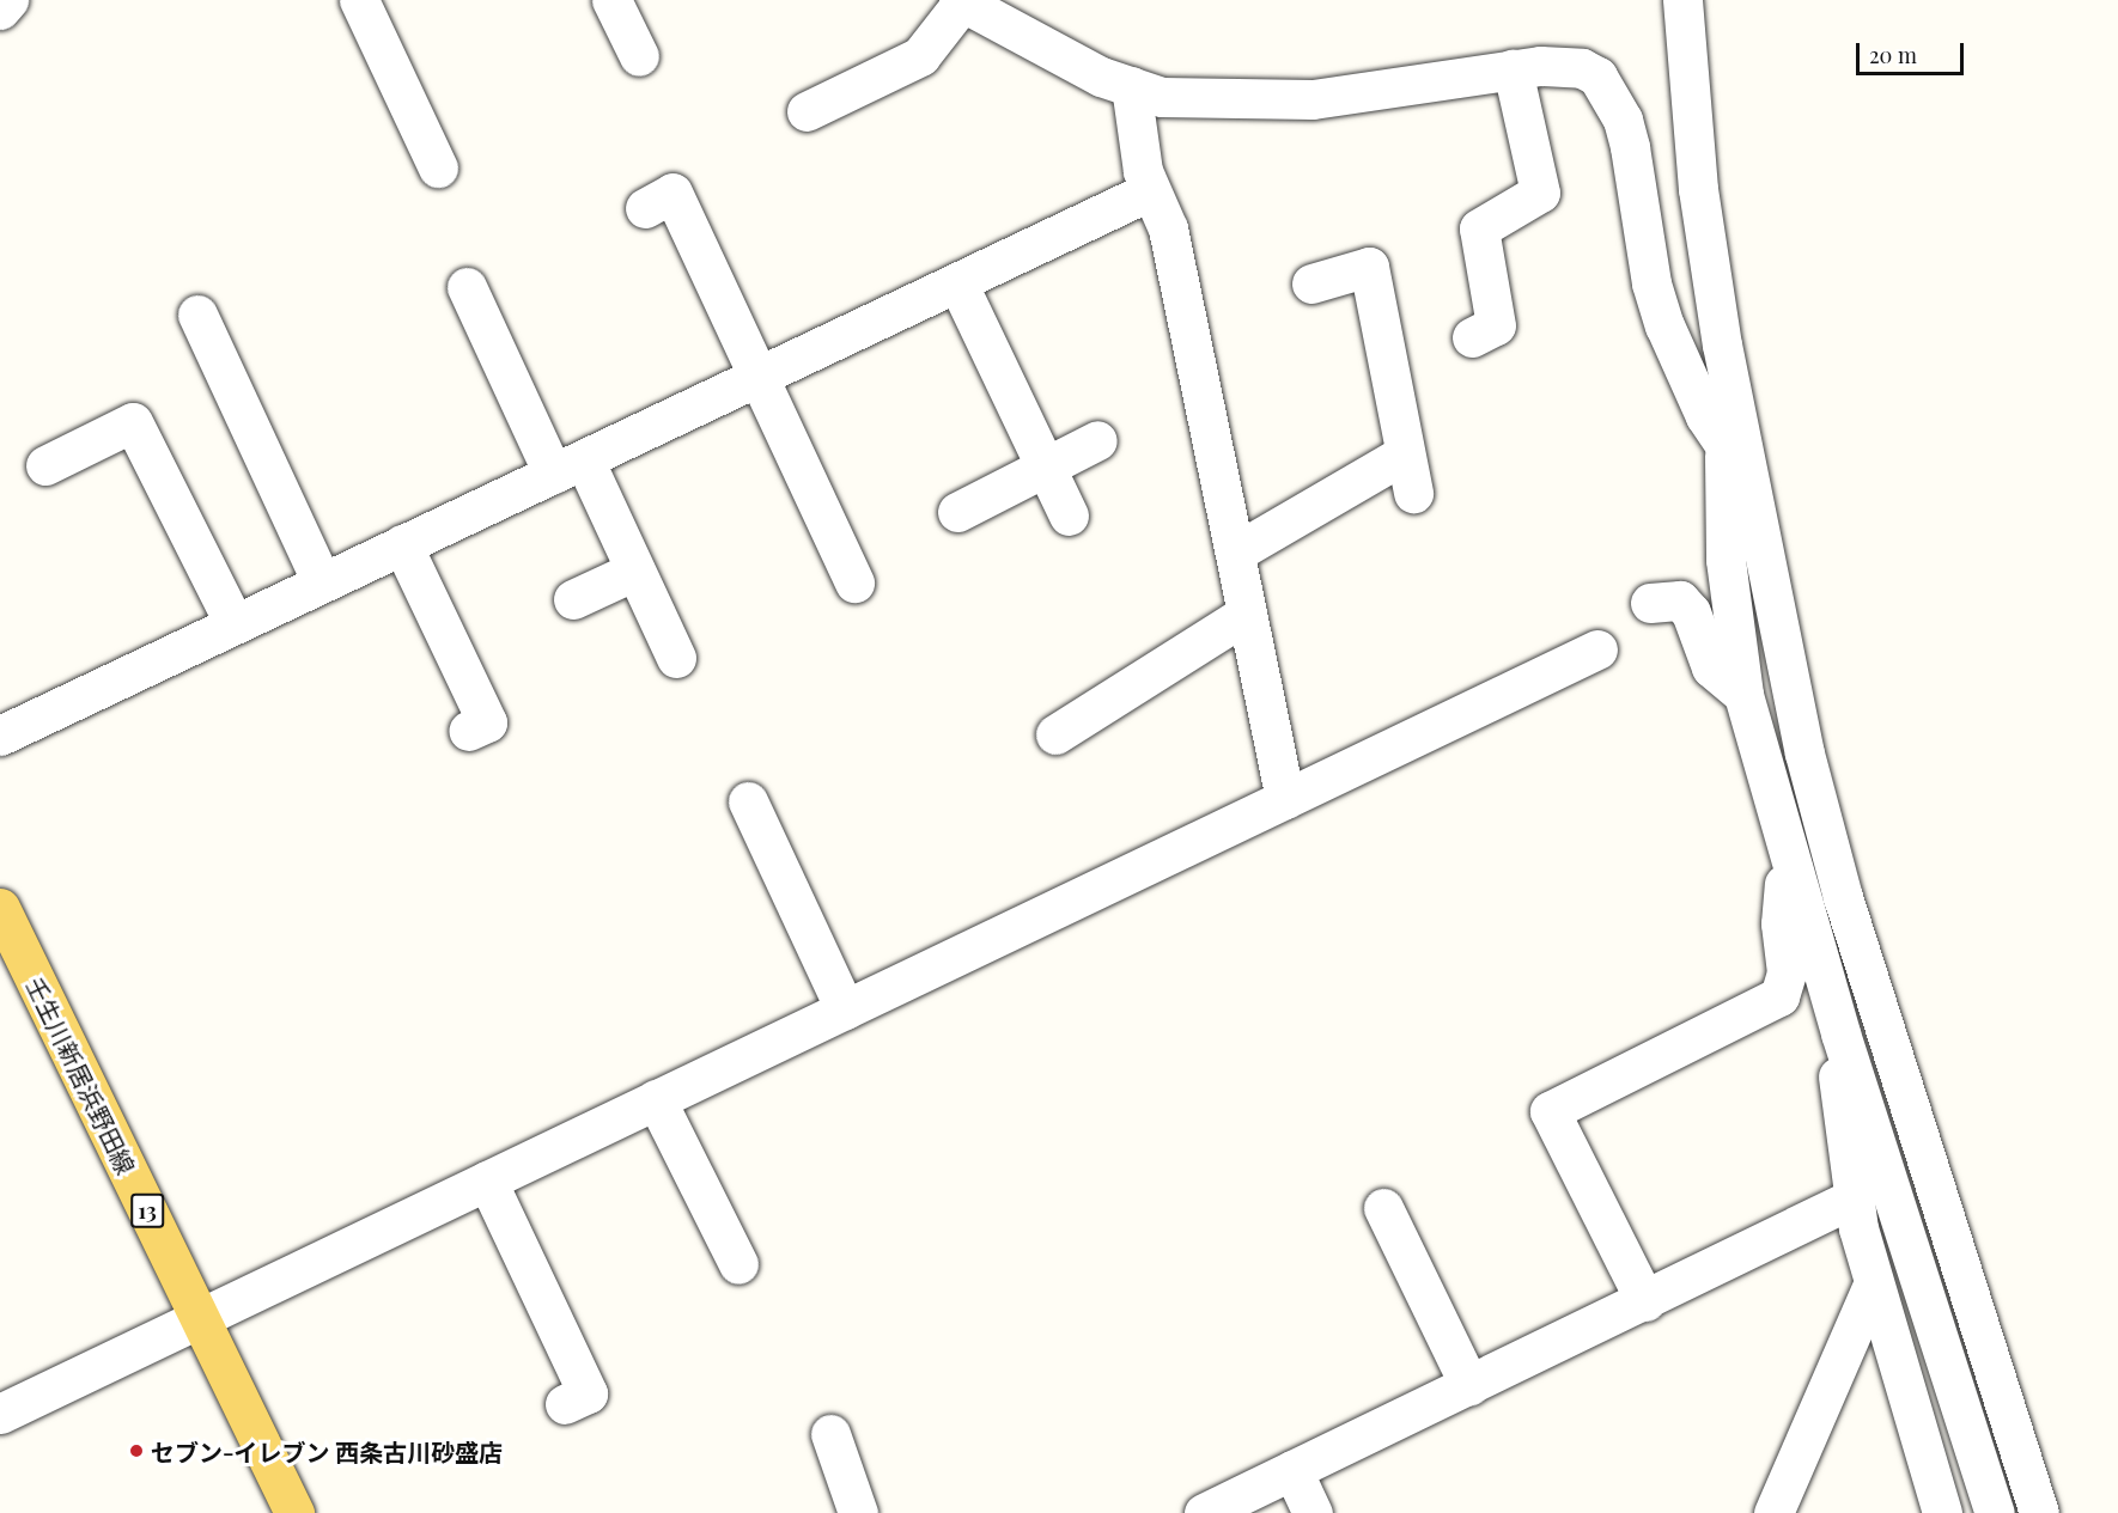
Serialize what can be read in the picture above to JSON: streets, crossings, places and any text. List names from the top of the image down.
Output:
{
  "streets": {
    "main road": ["壬生川新居浜野田線", "13"]
  },
  "places": ["セブン-イレブン 西条古川砂盛店"],
  "scale_bar": "20 m"
}
